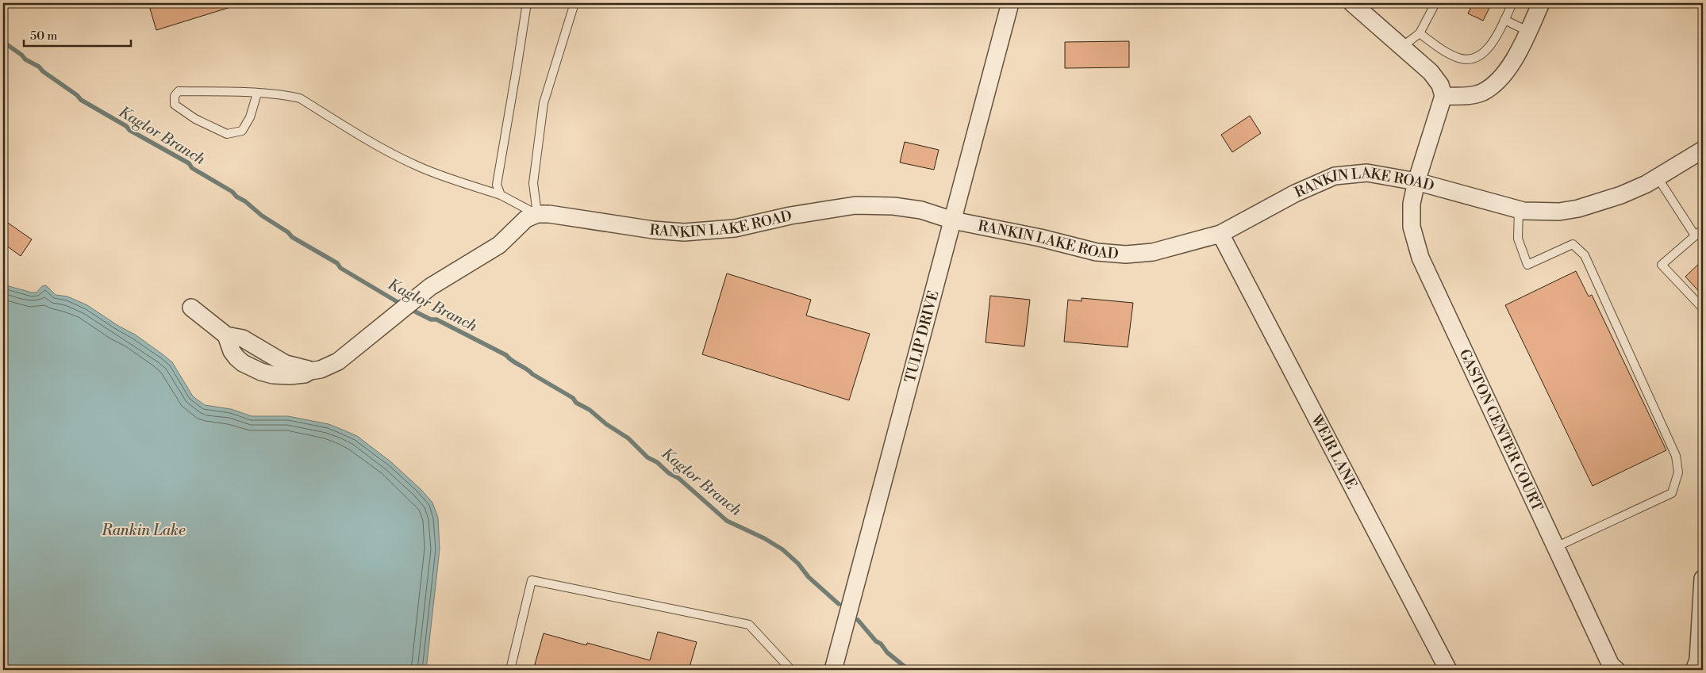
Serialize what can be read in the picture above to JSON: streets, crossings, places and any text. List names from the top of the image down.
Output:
{
  "streets": {
    "street": [
      "RANKIN LAKE ROAD",
      "TULIP DRIVE",
      "GASTON CENTER COURT",
      "WEIR LANE"
    ]
  },
  "crossings": [
    ["RANKIN LAKE ROAD", "TULIP DRIVE"],
    ["RANKIN LAKE ROAD", "GASTON CENTER COURT"],
    ["RANKIN LAKE ROAD", "WEIR LANE"]
  ],
  "water": ["Kaglor Branch", "Rankin Lake"],
  "scale_bar": "50 m"
}
